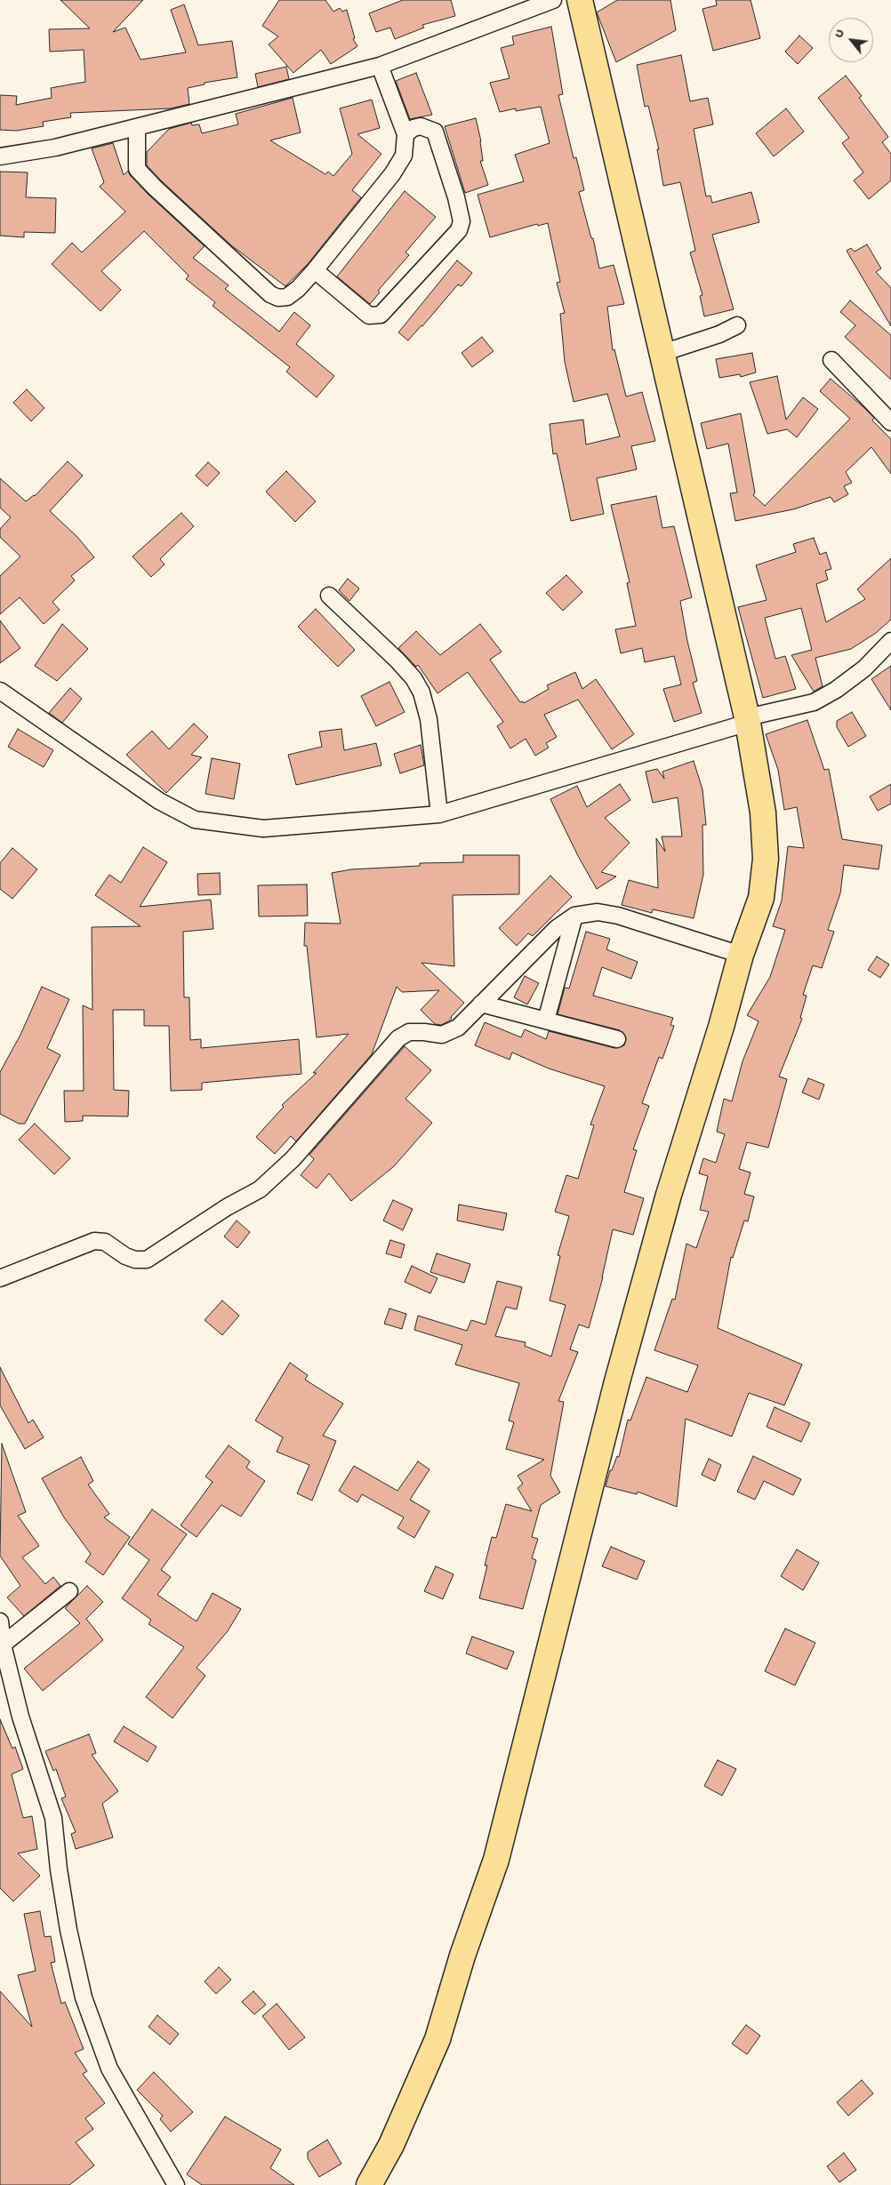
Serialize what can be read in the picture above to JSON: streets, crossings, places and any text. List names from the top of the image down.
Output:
{
  "north": "top left"
}
